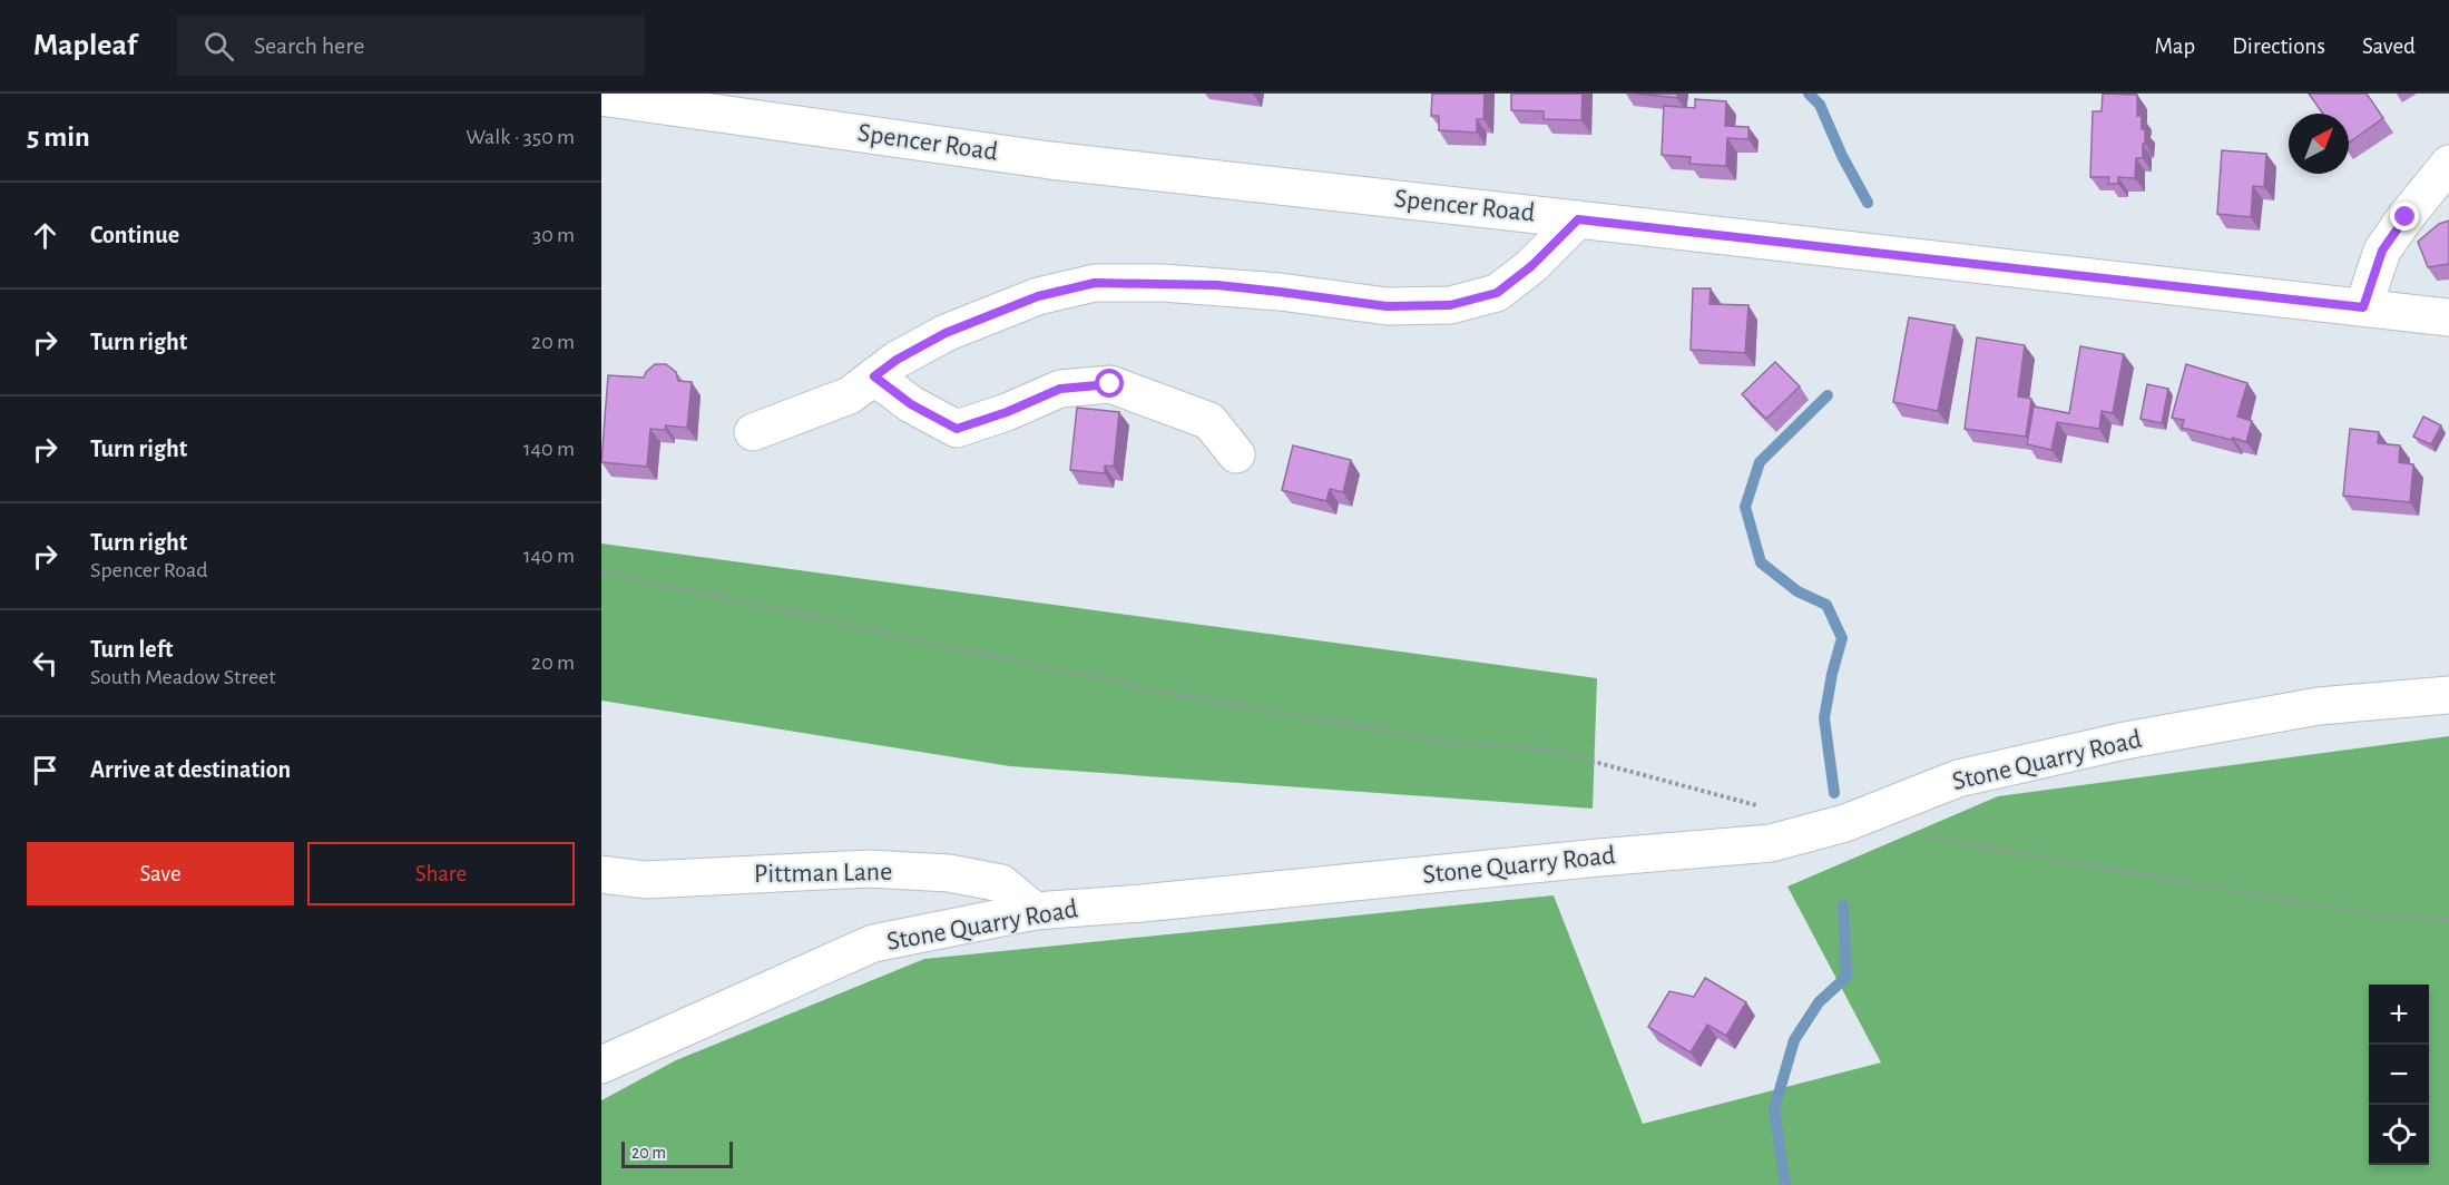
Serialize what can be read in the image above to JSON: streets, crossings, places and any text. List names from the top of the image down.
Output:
{
  "streets": {
    "street": ["Spencer Road", "Stone Quarry Road", "Pittman Lane"]
  },
  "crossings": [
    ["Stone Quarry Road", "Pittman Lane"]
  ],
  "scale_bar": "20 m",
  "north": "top right",
  "page": {
    "header": "Mapleaf",
    "search": "Search here",
    "nav": ["Map", "Directions", "Saved"],
    "heading": ["5 min", "Walk · 350 m"],
    "list": [
      ["Continue", "30 m"],
      ["Turn right", "20 m"],
      ["Turn right", "140 m"],
      ["Turn right", "Spencer Road", "140 m"],
      ["Turn left", "South Meadow Street", "20 m"],
      "Arrive at destination"
    ],
    "buttons": ["Save", "Share"],
    "map_buttons": ["+", "−"],
    "scale": "20 m"
  }
}
